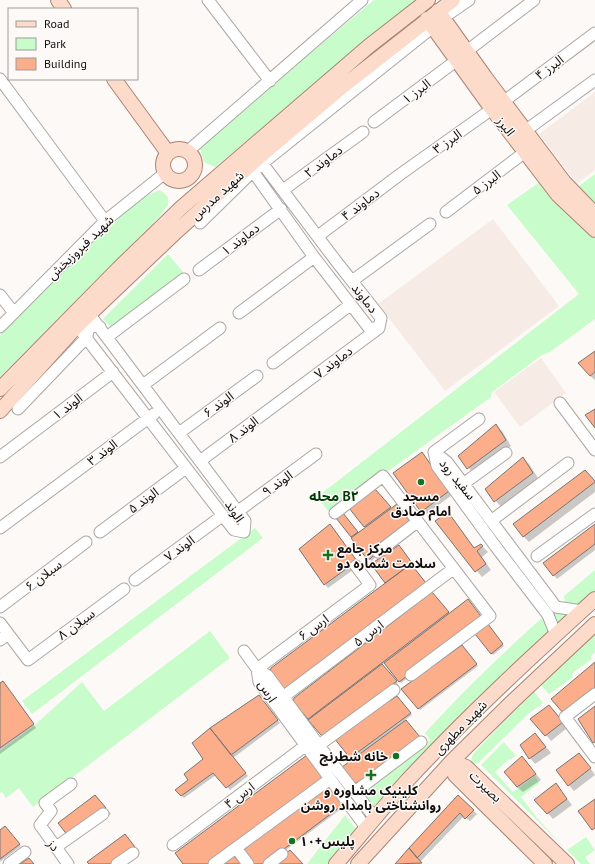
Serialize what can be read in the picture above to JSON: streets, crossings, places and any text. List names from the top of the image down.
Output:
{
  "streets": {
    "main road": [
      "البرز",
      "شهید مدرس",
      "شهید مطهری",
      "بصیرت"
    ],
    "street": [
      "البرز ۴",
      "البرز ۱",
      "البرز ۳",
      "دماوند ۲",
      "البرز ۵",
      "دماوند ۴",
      "دماوند ۱",
      "شهید فیروزبخش",
      "دماوند",
      "دماوند ۷",
      "الوند ۶",
      "الوند ۱",
      "الوند ۸",
      "الوند ۳",
      "سفید رود",
      "الوند ۹",
      "الوند ۵",
      "الوند",
      "الوند ۷",
      "سبلان ۶",
      "سبلان ۸",
      "ارس ۶",
      "ارس ۵",
      "ارس",
      "ارس ۴",
      "دز"
    ]
  },
  "crossings": [
    ["البرز ۴", "البرز"],
    ["البرز ۴", "البرز ۳"],
    ["البرز ۱", "البرز"],
    ["البرز", "البرز ۳"],
    ["البرز", "البرز ۵"],
    ["البرز", "شهید مدرس"],
    ["البرز ۳", "دماوند ۴"],
    ["دماوند ۲", "دماوند"],
    ["شهید مدرس", "دماوند"],
    ["شهید مدرس", "الوند"],
    ["دماوند ۴", "دماوند"],
    ["دماوند ۱", "دماوند"],
    ["دماوند", "دماوند ۷"],
    ["دماوند ۷", "الوند ۸"],
    ["الوند ۶", "الوند"],
    ["الوند ۱", "الوند"],
    ["الوند ۸", "الوند"],
    ["الوند ۳", "الوند"],
    ["سفید رود", "شهید مطهری"],
    ["الوند ۹", "الوند"],
    ["الوند ۵", "الوند"],
    ["الوند", "الوند ۷"],
    ["ارس ۶", "ارس"],
    ["ارس ۵", "ارس"],
    ["ارس", "شهید مطهری"],
    ["ارس", "ارس ۴"],
    ["شهید مطهری", "بصیرت"]
  ],
  "districts": ["محله B۲"],
  "places": {
    "other": ["مسجد امام صادق", "خانه شطرنج", "پلیس+۱۰"],
    "health": ["مرکز جامع سلامت شماره دو", "کلینیک مشاوره و روانشناختی بامداد روشن"]
  },
  "legend": ["Road", "Park", "Building"]
}
